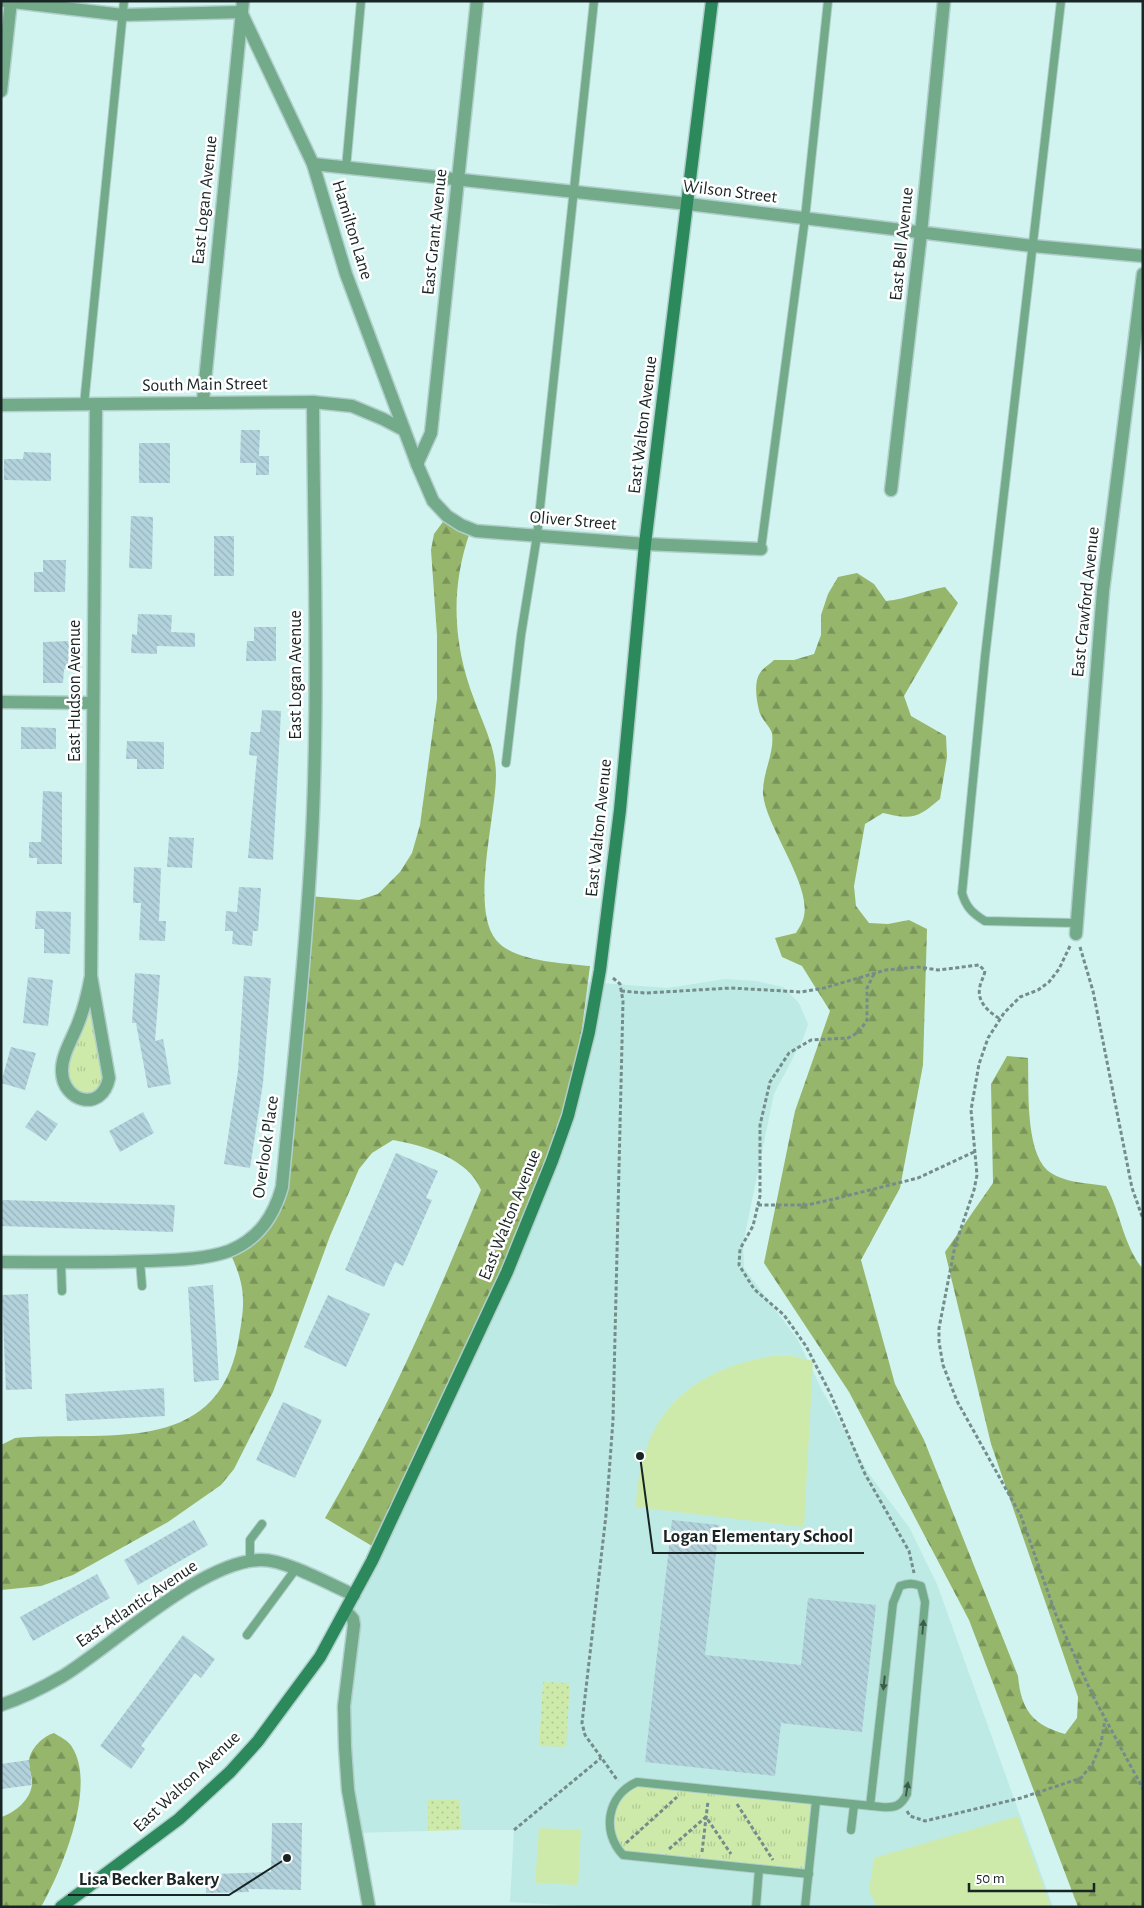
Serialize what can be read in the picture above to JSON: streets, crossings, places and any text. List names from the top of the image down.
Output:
{
  "streets": {
    "main road": ["East Walton Avenue"],
    "street": [
      "Wilson Street",
      "East Logan Avenue",
      "Hamilton Lane",
      "East Grant Avenue",
      "East Bell Avenue",
      "South Main Street",
      "Oliver Street",
      "East Crawford Avenue",
      "East Hudson Avenue",
      "Overlook Place",
      "East Atlantic Avenue"
    ]
  },
  "crossings": [
    ["Wilson Street", "Hamilton Lane"],
    ["Wilson Street", "East Grant Avenue"],
    ["Wilson Street", "East Bell Avenue"],
    ["Wilson Street", "East Walton Avenue"],
    ["East Logan Avenue", "Hamilton Lane"],
    ["East Logan Avenue", "South Main Street"],
    ["East Logan Avenue", "Overlook Place"],
    ["Hamilton Lane", "East Grant Avenue"],
    ["Hamilton Lane", "South Main Street"],
    ["Hamilton Lane", "Oliver Street"],
    ["East Grant Avenue", "Oliver Street"],
    ["South Main Street", "East Hudson Avenue"],
    ["East Walton Avenue", "Oliver Street"],
    ["East Walton Avenue", "East Atlantic Avenue"]
  ],
  "places": ["Logan Elementary School", "Lisa Becker Bakery"],
  "scale_bar": "50 m"
}
